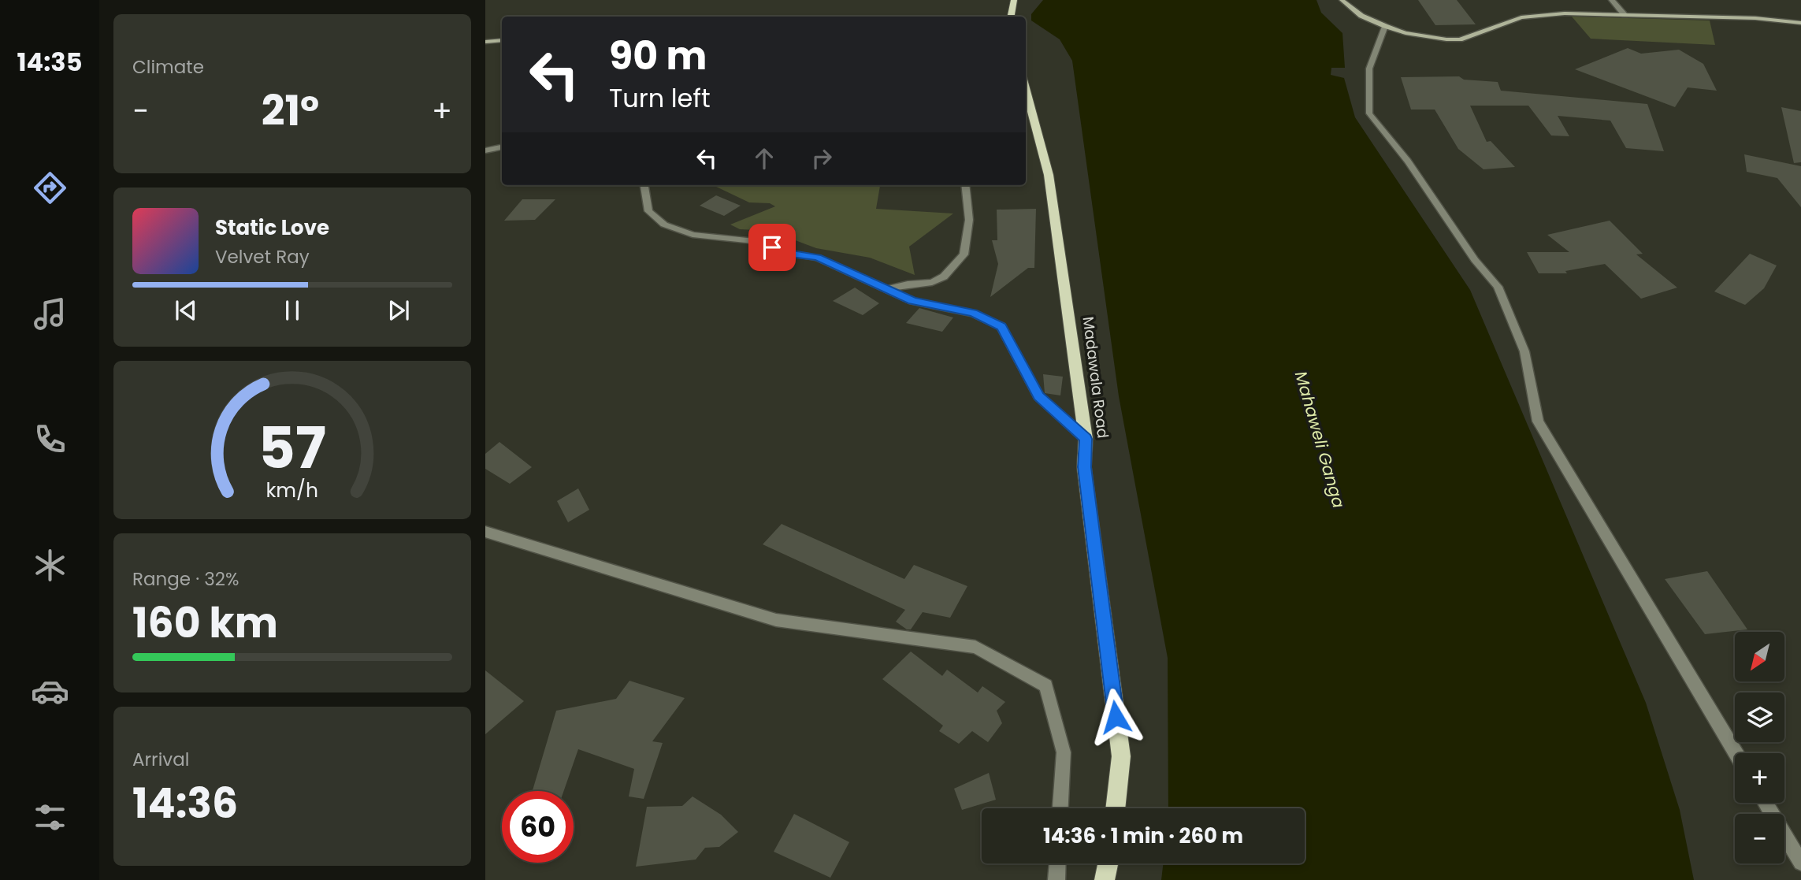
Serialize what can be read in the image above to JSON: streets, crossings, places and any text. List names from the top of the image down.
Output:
{
  "streets": {
    "main road": ["Madawala Road"]
  },
  "water": ["Mahaweli Ganga"],
  "north": "bottom left",
  "page": {
    "tabs": "14:35",
    "tile": [
      "Climate",
      ["Range · 32%", "160 km"],
      ["Arrival", "14:36"]
    ],
    "turn": ["90 m", "Turn left"],
    "heat": ["−", "21°", "+"],
    "song": ["Static Love", "Velvet Ray"],
    "map_buttons": ["+", "−"],
    "limit": "60",
    "trip": "14:36 · 1 min · 260 m",
    "gauge": ["57", "km/h"]
  }
}
